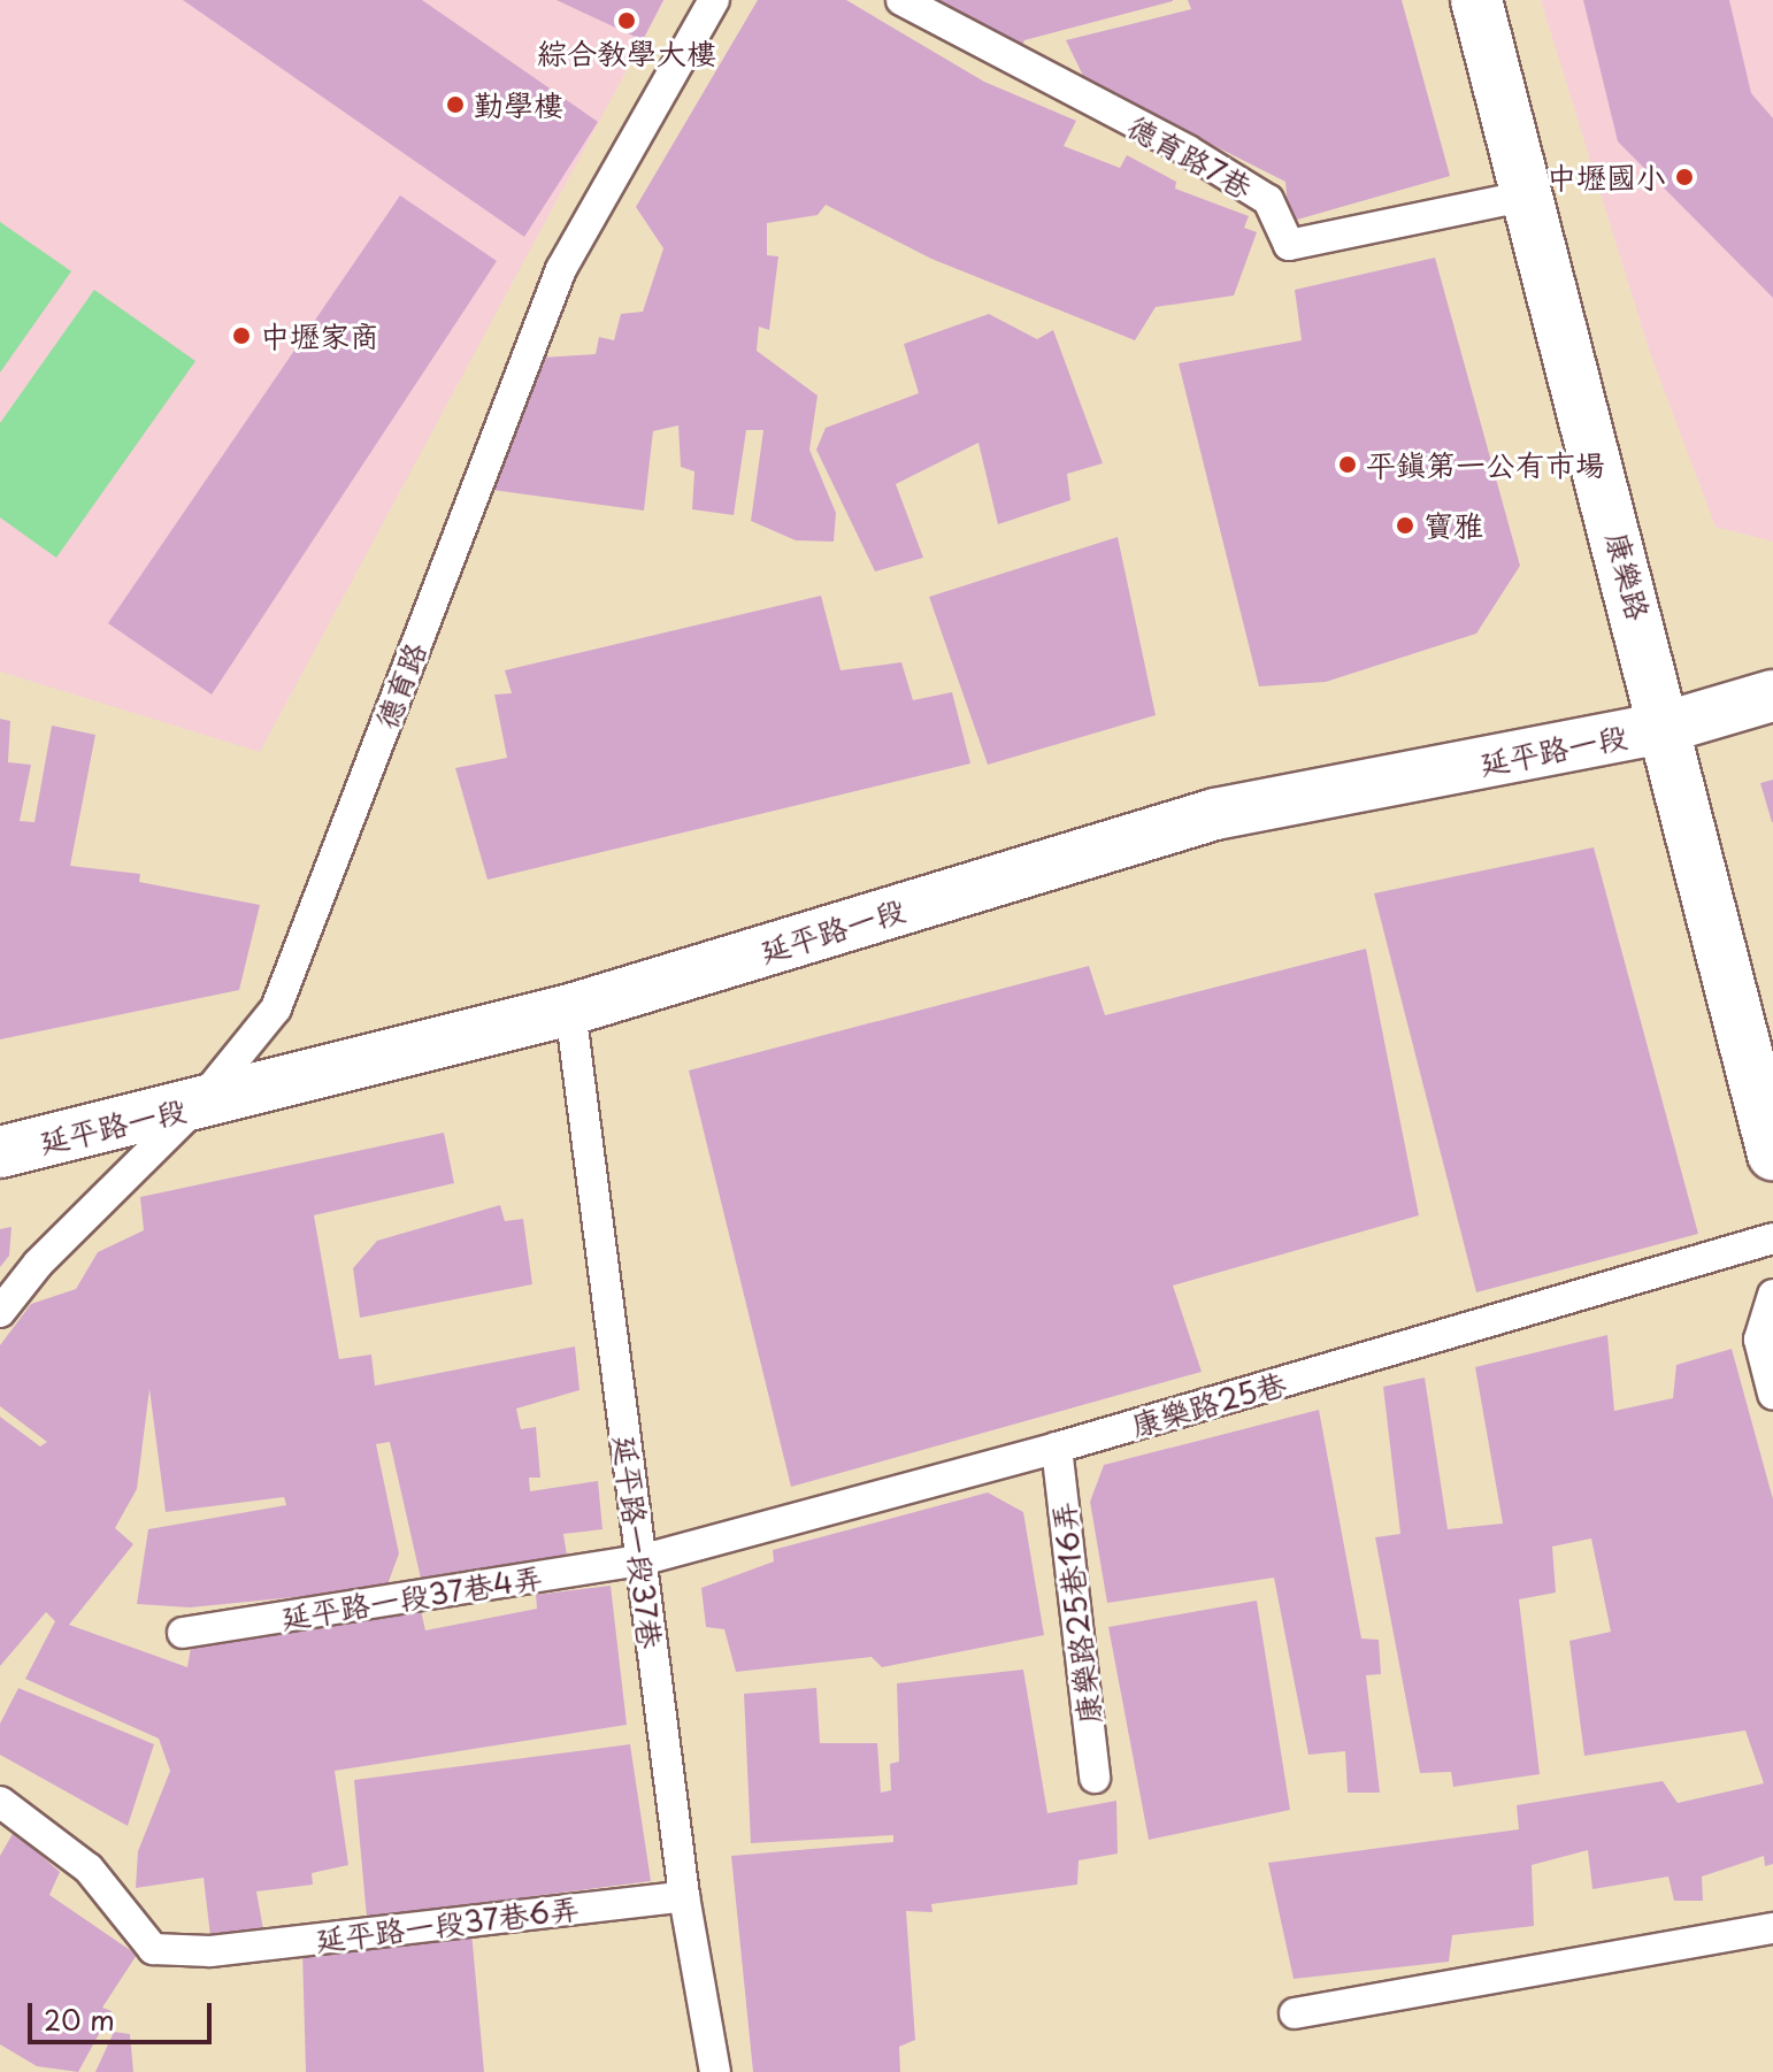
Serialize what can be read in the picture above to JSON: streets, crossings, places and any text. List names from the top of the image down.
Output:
{
  "streets": {
    "main road": ["康樂路", "延平路一段"],
    "lane": [
      "德育路7巷",
      "德育路",
      "康樂路25巷",
      "延平路一段37巷",
      "延平路一段37巷4弄",
      "康樂路25巷16弄",
      "延平路一段37巷6弄"
    ]
  },
  "crossings": [
    ["德育路7巷", "康樂路"],
    ["康樂路", "延平路一段"],
    ["德育路", "延平路一段"],
    ["延平路一段", "延平路一段37巷"],
    ["康樂路25巷", "延平路一段37巷"],
    ["康樂路25巷", "延平路一段37巷4弄"],
    ["康樂路25巷", "康樂路25巷16弄"],
    ["延平路一段37巷", "延平路一段37巷4弄"],
    ["延平路一段37巷", "延平路一段37巷6弄"]
  ],
  "places": [
    "綜合教學大樓",
    "勤學樓",
    "中壢國小",
    "中壢家商",
    "平鎮第一公有市場",
    "寶雅"
  ],
  "scale_bar": "20 m"
}
